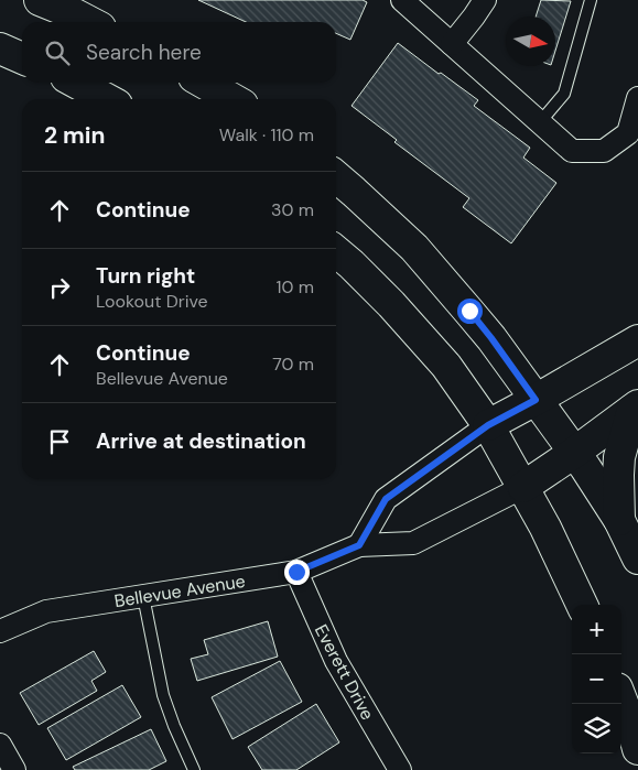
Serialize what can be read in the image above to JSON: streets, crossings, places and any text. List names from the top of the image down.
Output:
{
  "streets": {
    "street": ["Bellevue Avenue", "Everett Drive"]
  },
  "crossings": [
    ["Bellevue Avenue", "Everett Drive"]
  ],
  "north": "right",
  "page": {
    "search": "Search here",
    "heading": ["2 min", "Walk · 110 m"],
    "list": [
      ["Continue", "30 m"],
      ["Turn right", "Lookout Drive", "10 m"],
      ["Continue", "Bellevue Avenue", "70 m"],
      "Arrive at destination"
    ],
    "map_buttons": ["+", "−"]
  }
}
